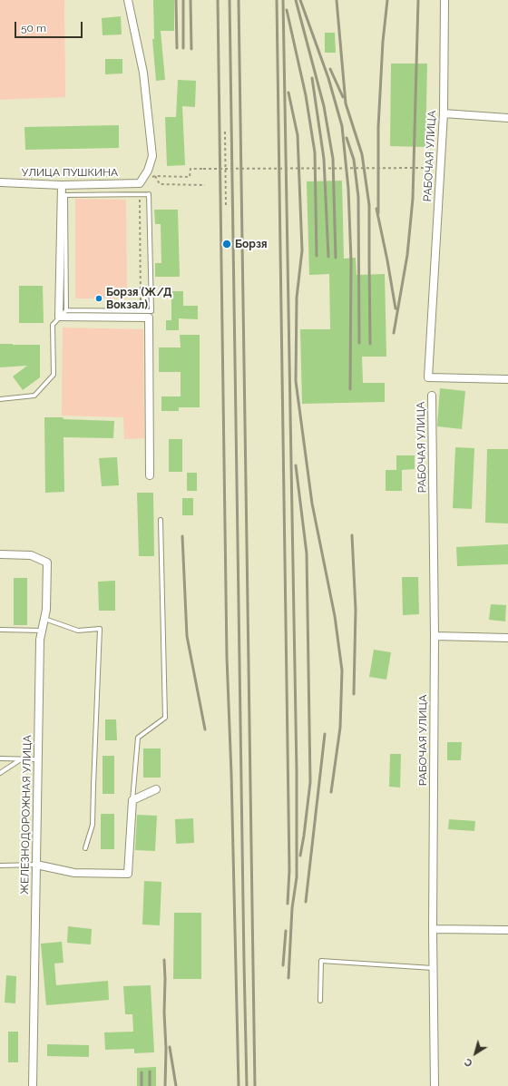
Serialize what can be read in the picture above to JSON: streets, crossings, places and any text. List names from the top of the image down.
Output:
{
  "streets": {
    "street": ["РАБОЧАЯ УЛИЦА", "УЛИЦА ПУШКИНА", "ЖЕЛЕЗНОДОРОЖНАЯ УЛИЦА"]
  },
  "places": ["Борзя", "Борзя (Ж/Д Вокзал)"],
  "scale_bar": "50 m",
  "north": "bottom left"
}
